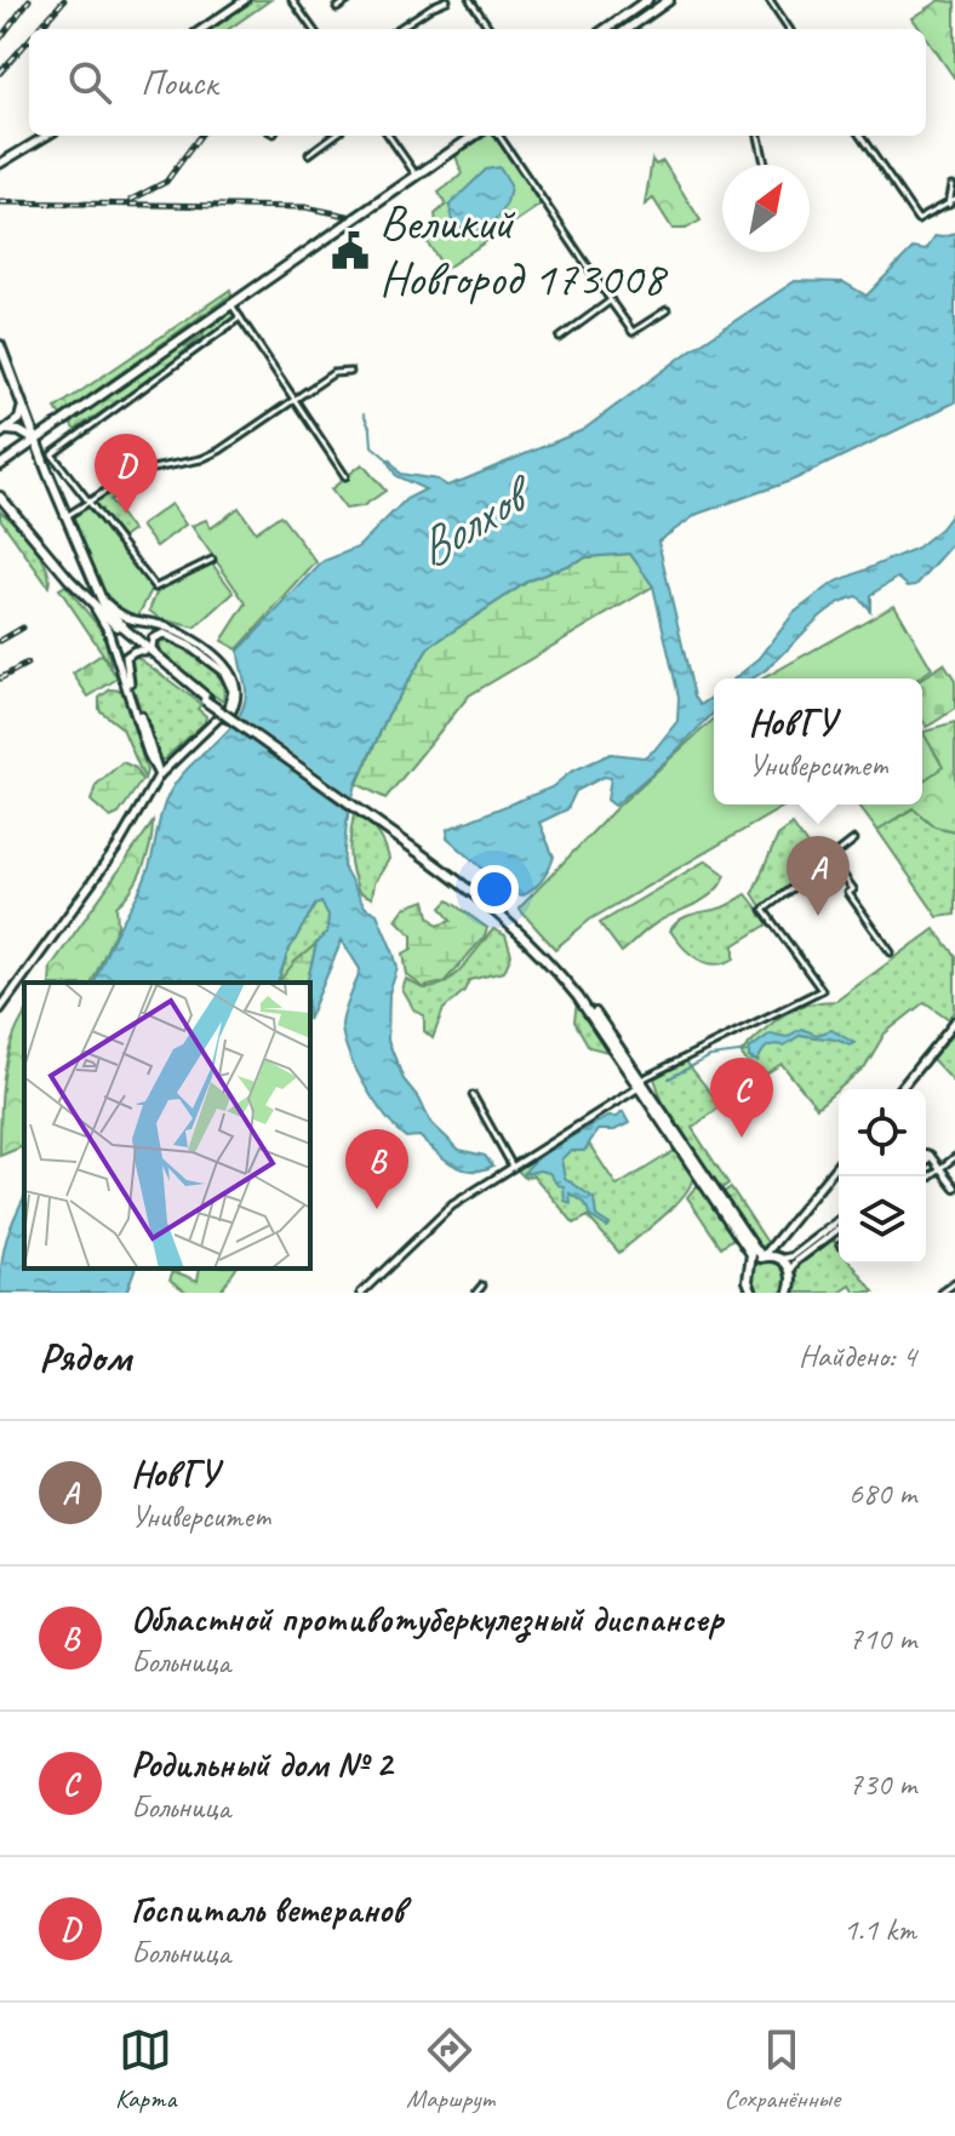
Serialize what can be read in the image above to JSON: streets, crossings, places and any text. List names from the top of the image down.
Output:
{
  "water": ["Волхов"],
  "places": {
    "public building": ["Великий Новгород 173008"]
  },
  "north": "top right",
  "page": {
    "search": "Поиск",
    "pins": [
      "D",
      "A",
      "C",
      "B"
    ],
    "popup": ["НовГУ", "Университет"],
    "heading": ["Рядом", "Найдено: 4"],
    "list": [
      {
        "mark": "A",
        "name": "НовГУ",
        "note": "Университет",
        "value": "680 m"
      },
      {
        "mark": "B",
        "name": "Областной противотуберкулезный диспансер",
        "note": "Больница",
        "value": "710 m"
      },
      {
        "mark": "C",
        "name": "Родильный дом № 2",
        "note": "Больница",
        "value": "730 m"
      },
      {
        "mark": "D",
        "name": "Госпиталь ветеранов",
        "note": "Больница",
        "value": "1.1 km"
      }
    ],
    "nav": ["Карта", "Маршрут", "Сохранённые"]
  }
}
